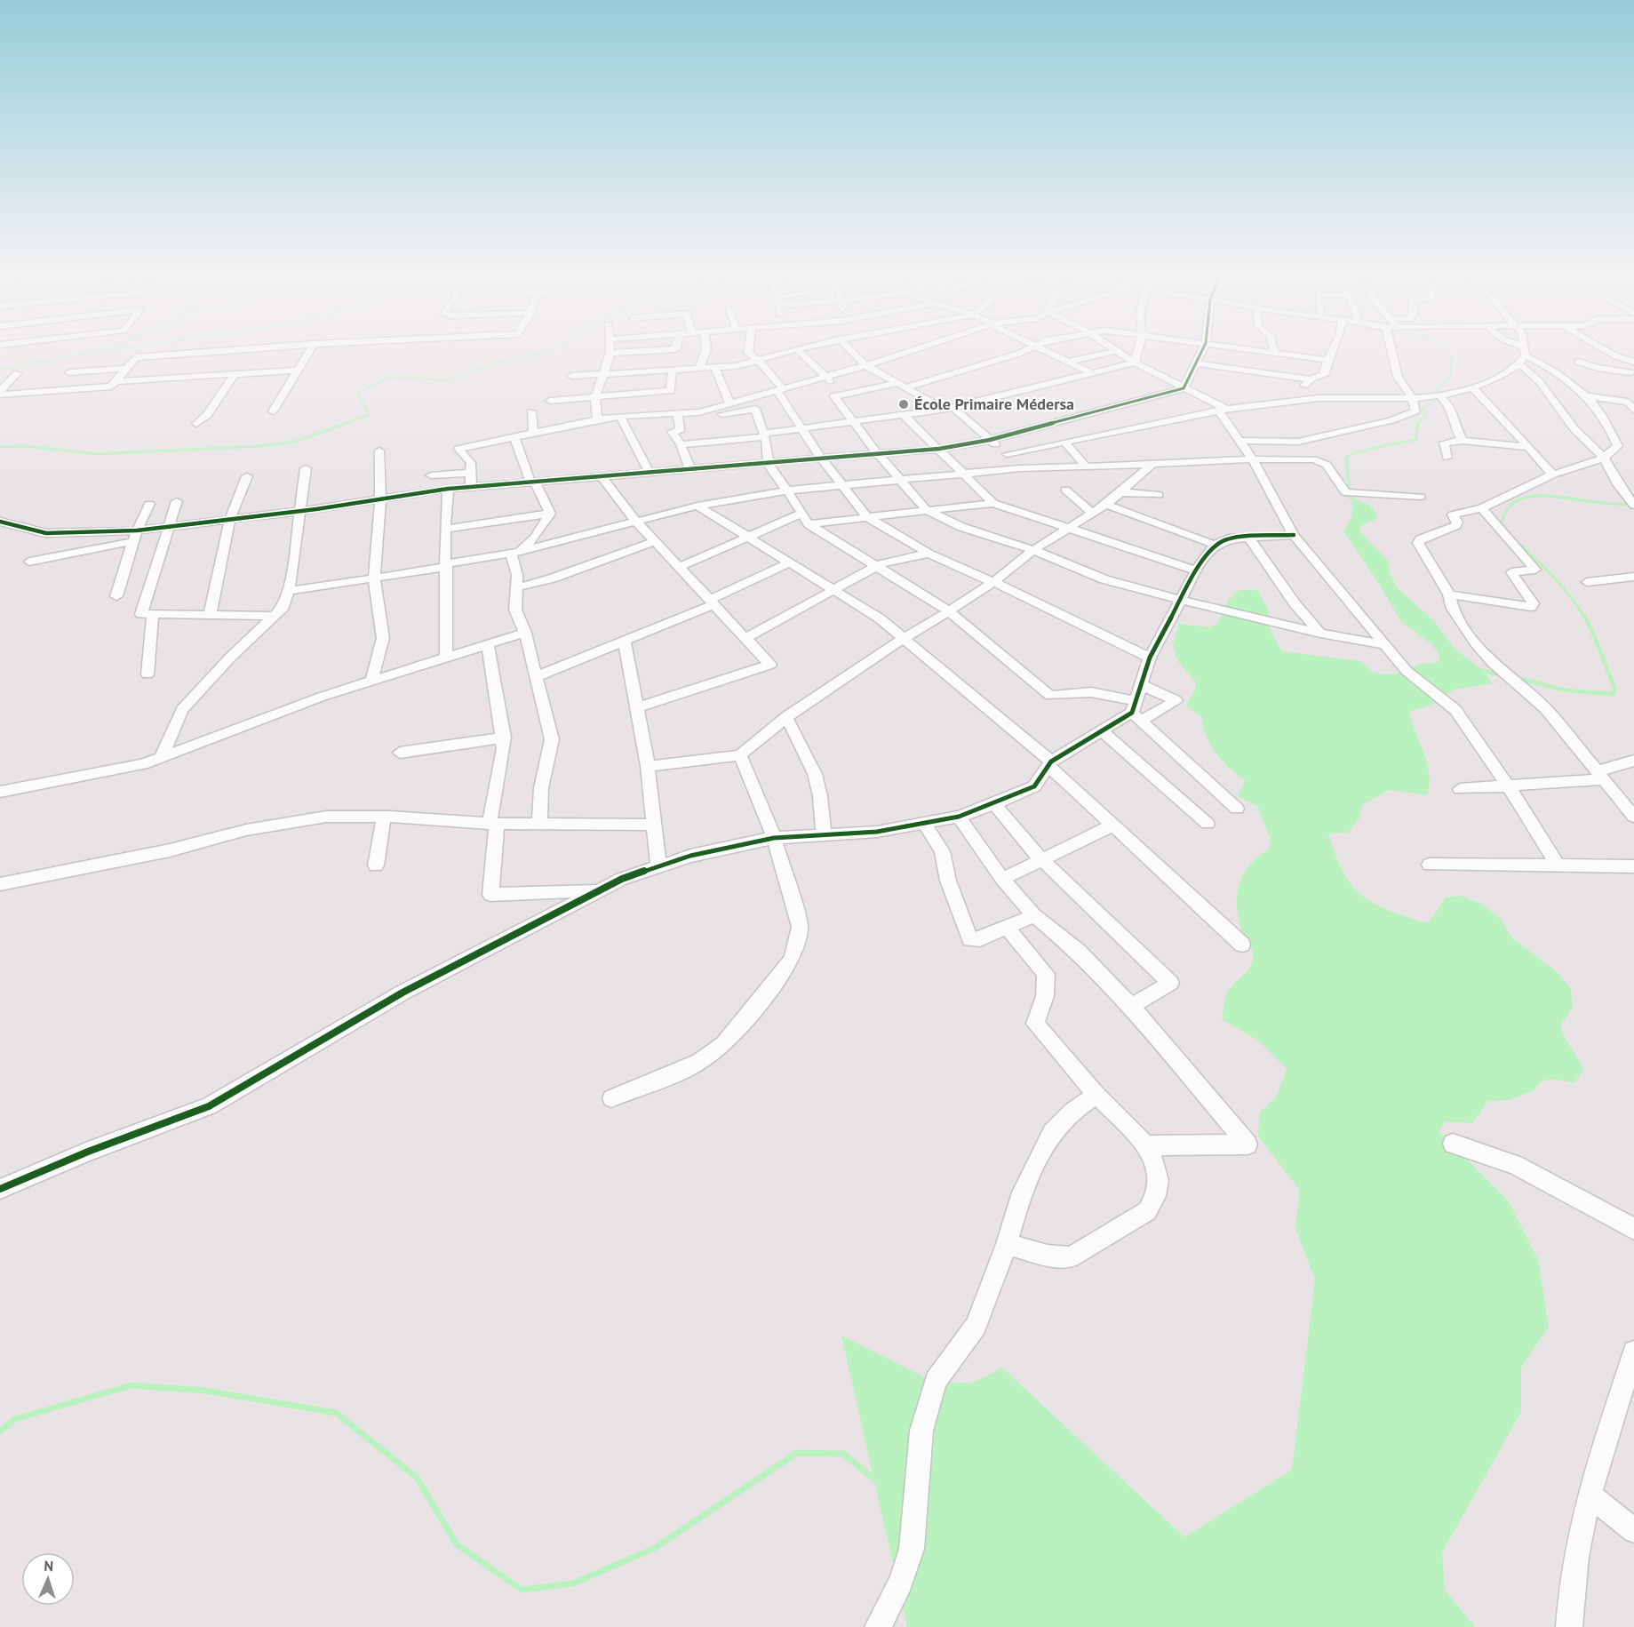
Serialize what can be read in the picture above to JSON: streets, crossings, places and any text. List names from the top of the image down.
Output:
{
  "places": ["École Primaire Médersa"],
  "north": "top"
}
